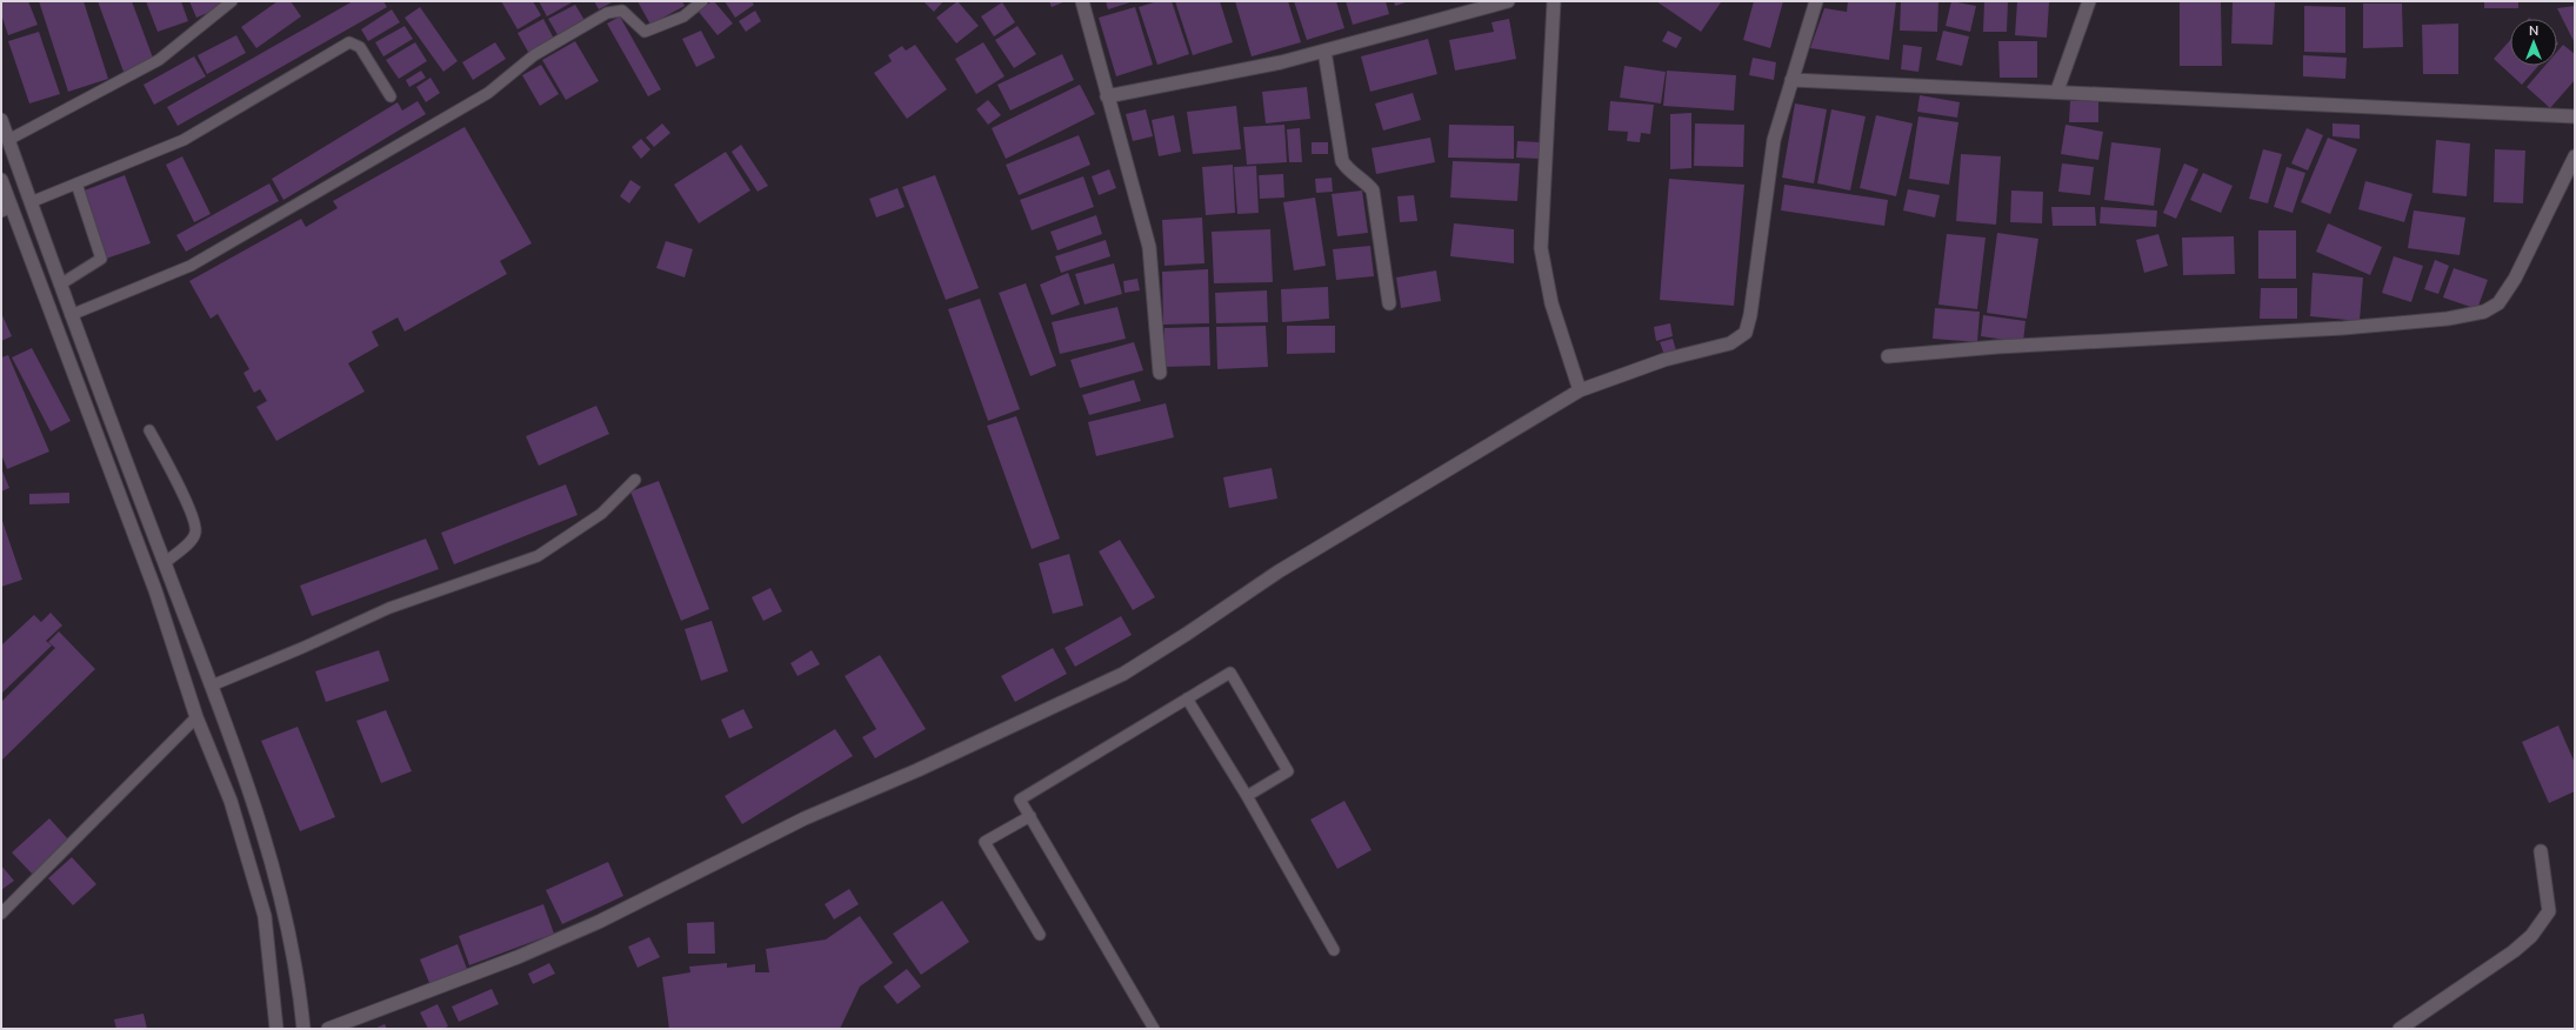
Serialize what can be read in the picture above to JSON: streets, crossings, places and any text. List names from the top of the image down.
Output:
{
  "north": "top"
}
